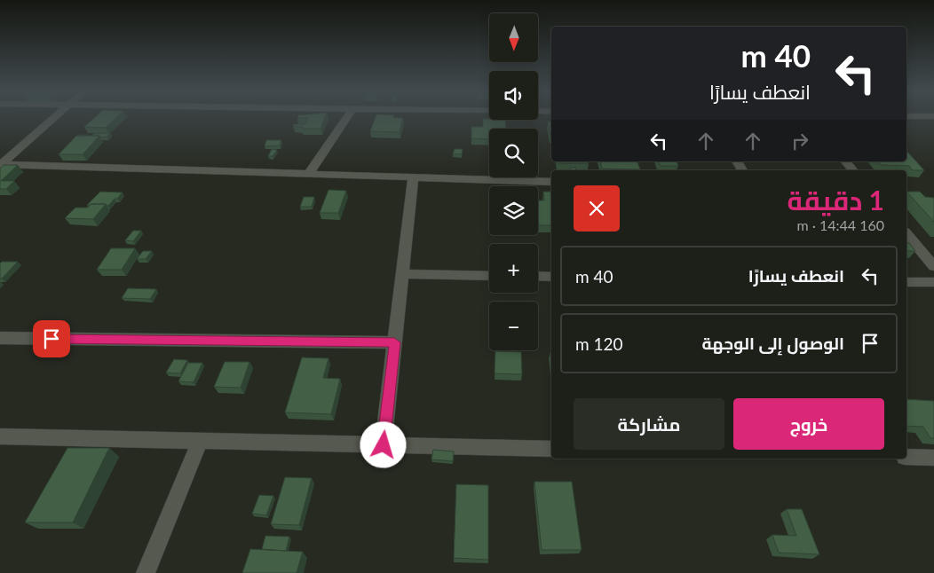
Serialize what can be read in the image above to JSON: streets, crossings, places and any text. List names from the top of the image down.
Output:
{
  "north": "bottom",
  "page": {
    "map_buttons": ["+", "−"],
    "turn": ["40 m", "انعطف يسارًا"],
    "heading": ["1 دقيقة", "160 m · 14:44"],
    "list": [
      {
        "name": "انعطف يسارًا",
        "value": "40 m"
      },
      {
        "name": "الوصول إلى الوجهة",
        "value": "120 m"
      }
    ],
    "buttons": ["خروج", "مشاركة"]
  }
}
